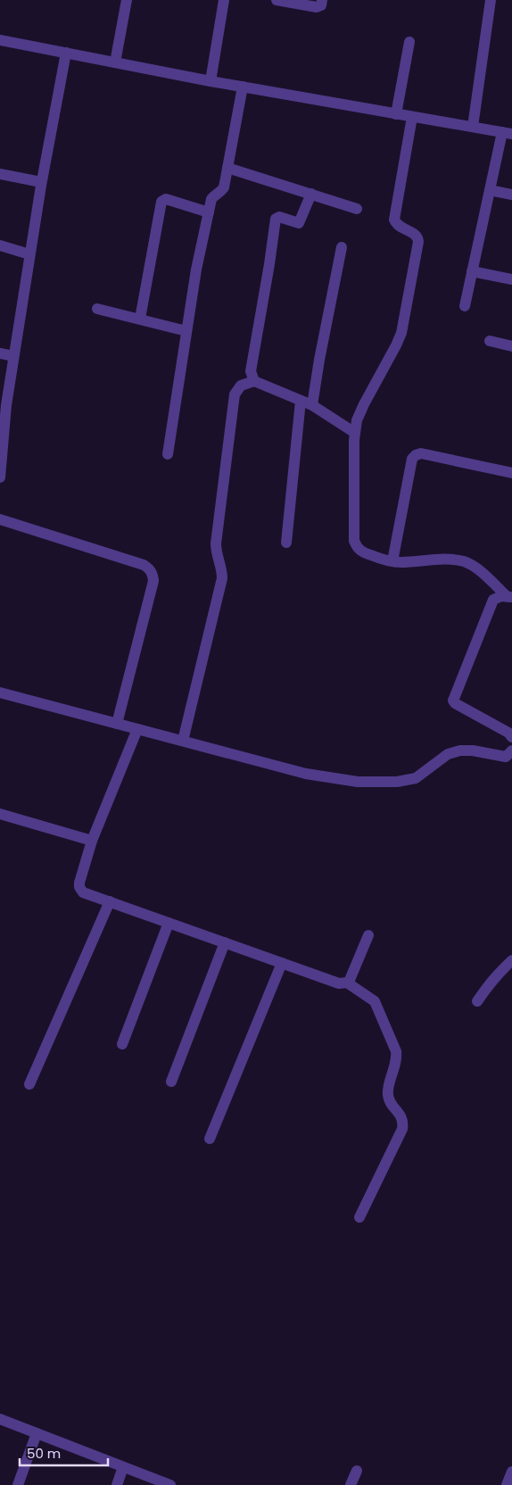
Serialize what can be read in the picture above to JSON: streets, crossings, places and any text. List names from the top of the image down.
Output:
{
  "scale_bar": "50 m"
}
